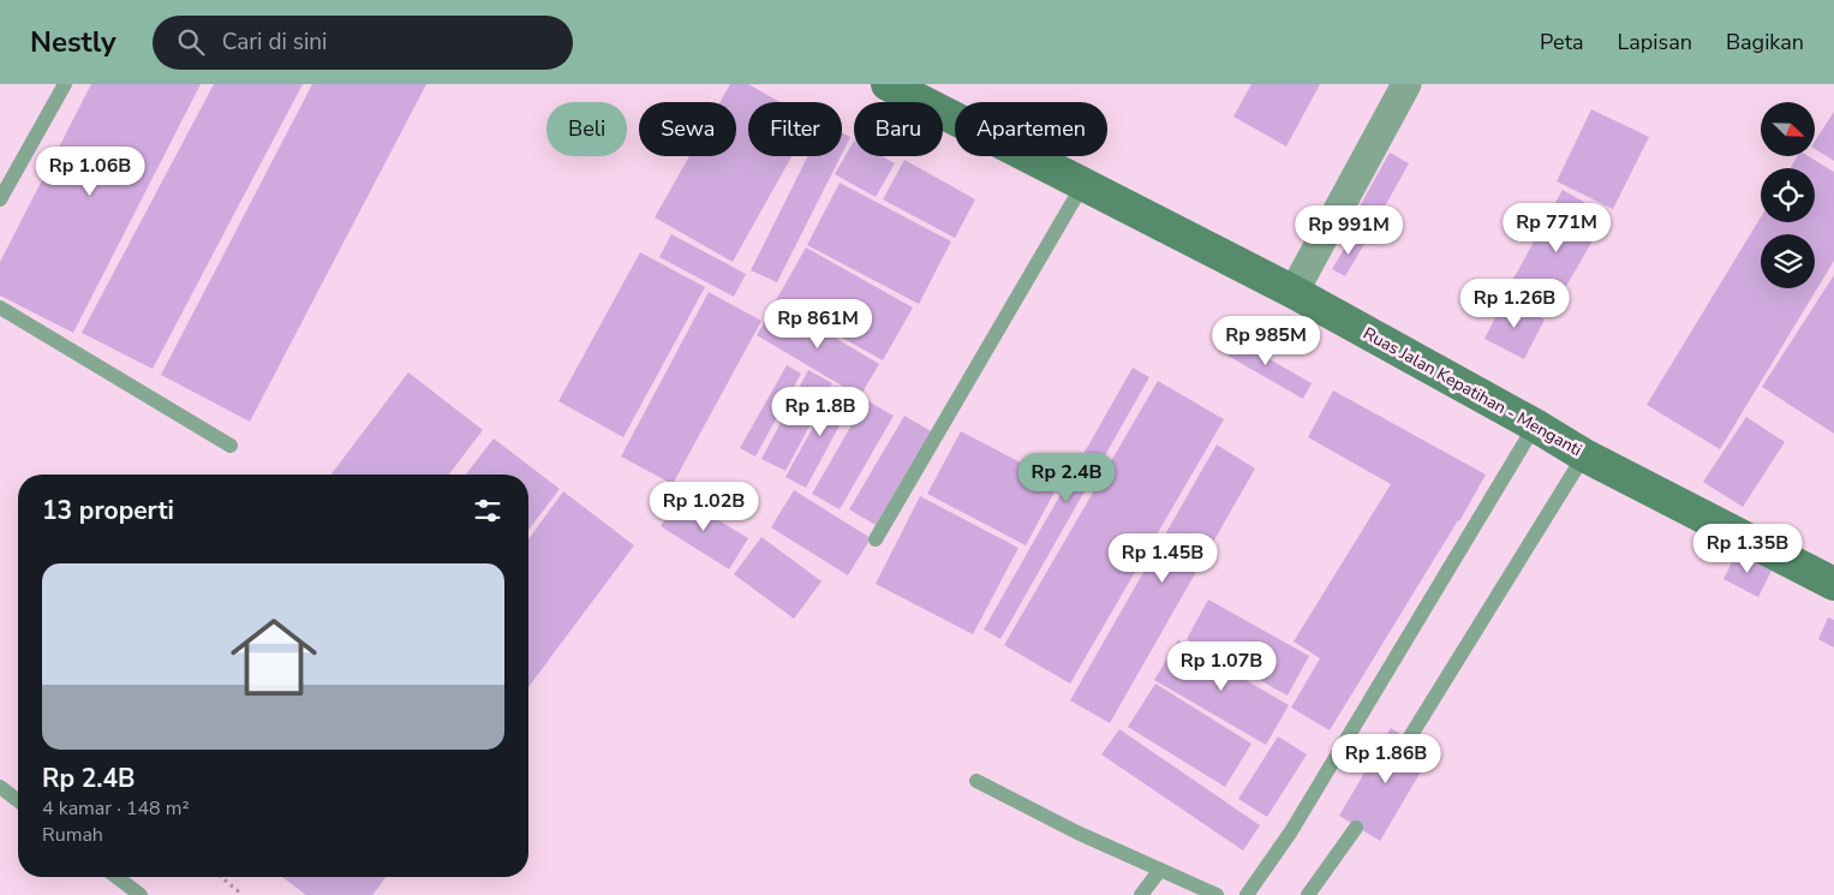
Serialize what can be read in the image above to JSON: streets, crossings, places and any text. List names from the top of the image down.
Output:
{
  "streets": {
    "main road": ["Ruas Jalan Kepatihan - Menganti"]
  },
  "north": "bottom right",
  "page": {
    "header": "Nestly",
    "search": "Cari di sini",
    "nav": ["Peta", "Lapisan", "Bagikan"],
    "chip": [
      "Beli",
      "Sewa",
      "Filter",
      "Baru",
      "Apartemen"
    ],
    "price": [
      "Rp 1.06B",
      "Rp 771M",
      "Rp 991M",
      "Rp 1.26B",
      "Rp 861M",
      "Rp 985M",
      "Rp 1.8B",
      "Rp 2.4B",
      "Rp 1.02B",
      "Rp 1.35B",
      "Rp 1.45B",
      "Rp 1.07B",
      "Rp 1.86B"
    ],
    "heading": "13 properti",
    "list": [
      {
        "name": "Rp 2.4B",
        "note": "4 kamar · 148 m² · Rumah"
      }
    ]
  }
}
